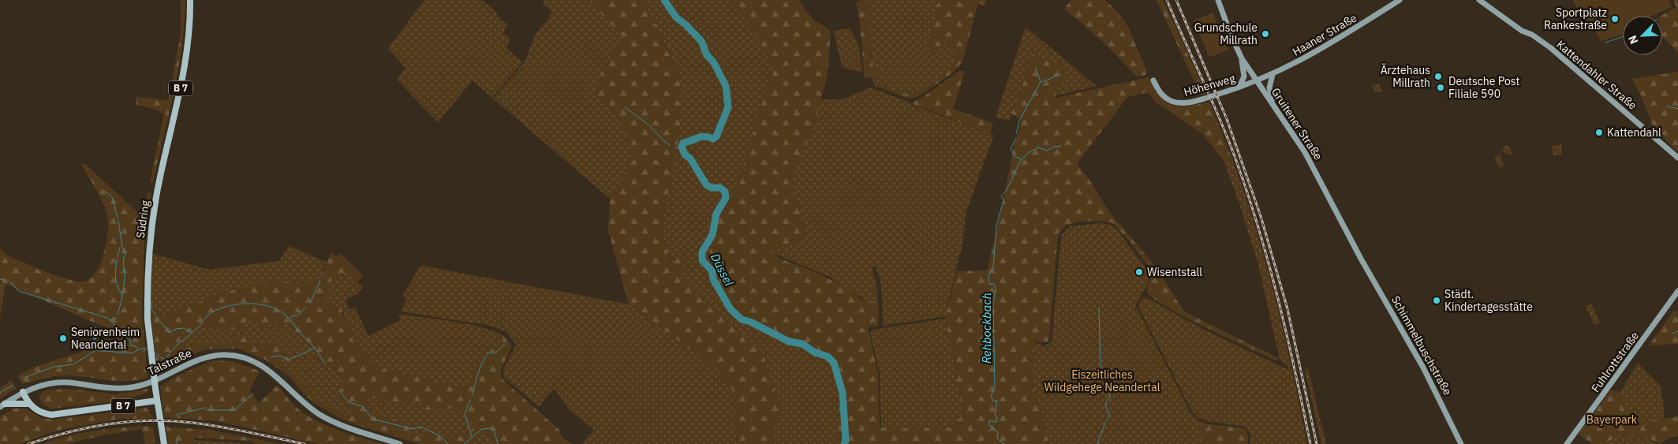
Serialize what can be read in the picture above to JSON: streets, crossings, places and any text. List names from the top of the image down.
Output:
{
  "streets": {
    "main road": [
      "Haaner Straße",
      "Kattendahler Straße",
      "Höhenweg",
      "B 7",
      "Gruitener Straße",
      "Südring",
      "Schimmelbuschstraße",
      "Talstraße",
      "Fuhlrottstraße"
    ]
  },
  "crossings": [
    ["Haaner Straße", "Höhenweg"],
    ["Haaner Straße", "Gruitener Straße"],
    ["Höhenweg", "Gruitener Straße"],
    ["B 7", "Südring"],
    ["B 7", "Talstraße"],
    ["Gruitener Straße", "Schimmelbuschstraße"]
  ],
  "water": ["Düssel", "Rehbockbach"],
  "parks": ["Eiszeitliches Wildgehege Neandertal", "Bayerpark"],
  "places": [
    "Sportplatz Rankestraße",
    "Grundschule Millrath",
    "Ärztehaus Millrath",
    "Deutsche Post Filiale 590",
    "Kattendahl",
    "Wisentstall",
    "Städt. Kindertagesstätte",
    "Seniorenheim Neandertal"
  ],
  "north": "bottom left"
}
